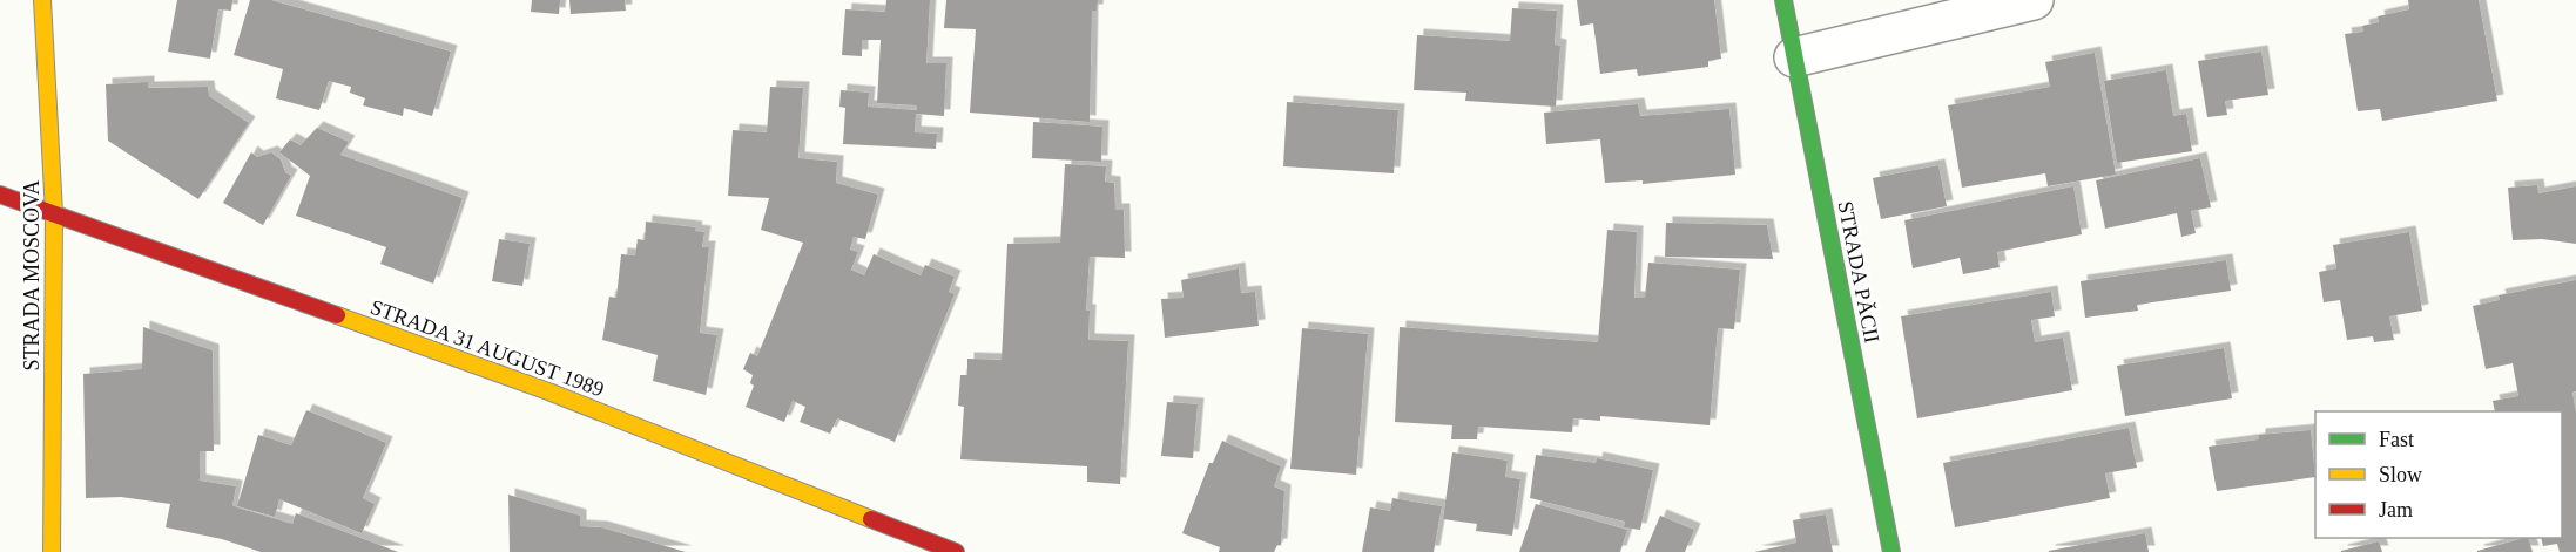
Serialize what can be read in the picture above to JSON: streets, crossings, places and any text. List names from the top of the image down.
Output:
{
  "streets": {
    "street": ["STRADA PĂCII", "STRADA MOSCOVA", "STRADA 31 AUGUST 1989"]
  },
  "crossings": [
    ["STRADA MOSCOVA", "STRADA 31 AUGUST 1989"]
  ],
  "legend": ["Fast", "Slow", "Jam"]
}
